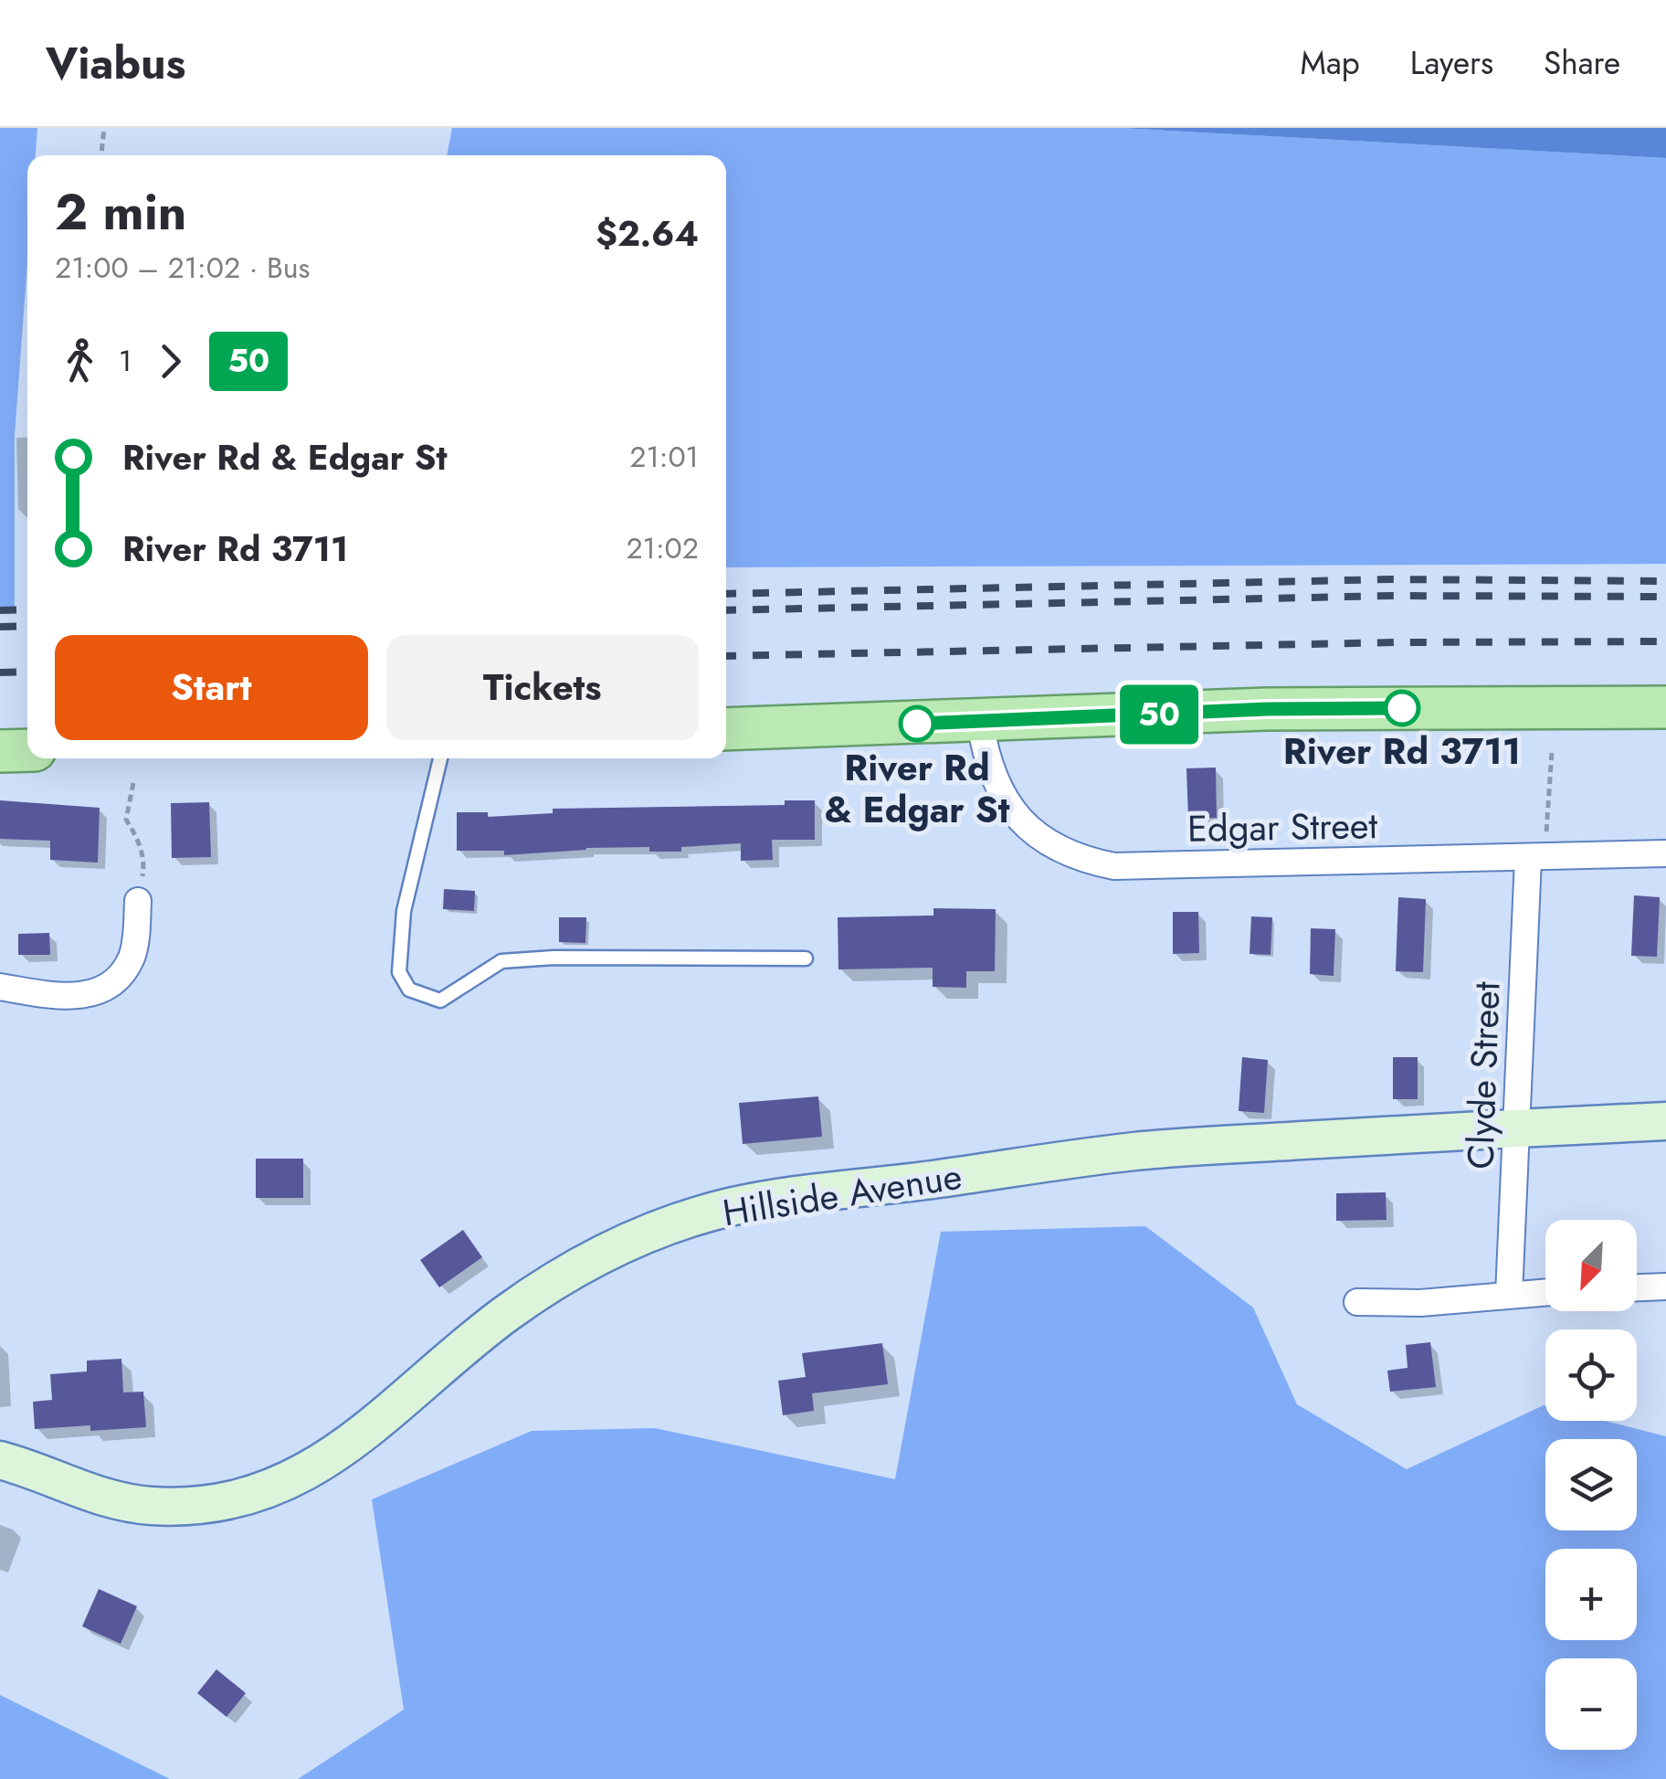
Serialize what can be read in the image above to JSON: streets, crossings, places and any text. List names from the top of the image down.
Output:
{
  "streets": {
    "street": ["Edgar Street", "Clyde Street", "Hillside Avenue"]
  },
  "crossings": [
    ["Edgar Street", "Clyde Street"],
    ["Clyde Street", "Hillside Avenue"]
  ],
  "places": ["River Rd 3711", "River Rd & Edgar St"],
  "lines": ["bus line 50"],
  "north": "bottom left",
  "page": {
    "header": "Viabus",
    "nav": ["Map", "Layers", "Share"],
    "on_map": "50",
    "heading": ["2 min", "21:00 – 21:02 · Bus", "$2.64"],
    "legs": ["1", "50"],
    "list": [
      {
        "name": "River Rd & Edgar St",
        "value": "21:01"
      },
      {
        "name": "River Rd 3711",
        "value": "21:02"
      }
    ],
    "buttons": ["Start", "Tickets"],
    "map_buttons": ["+", "−"]
  }
}
